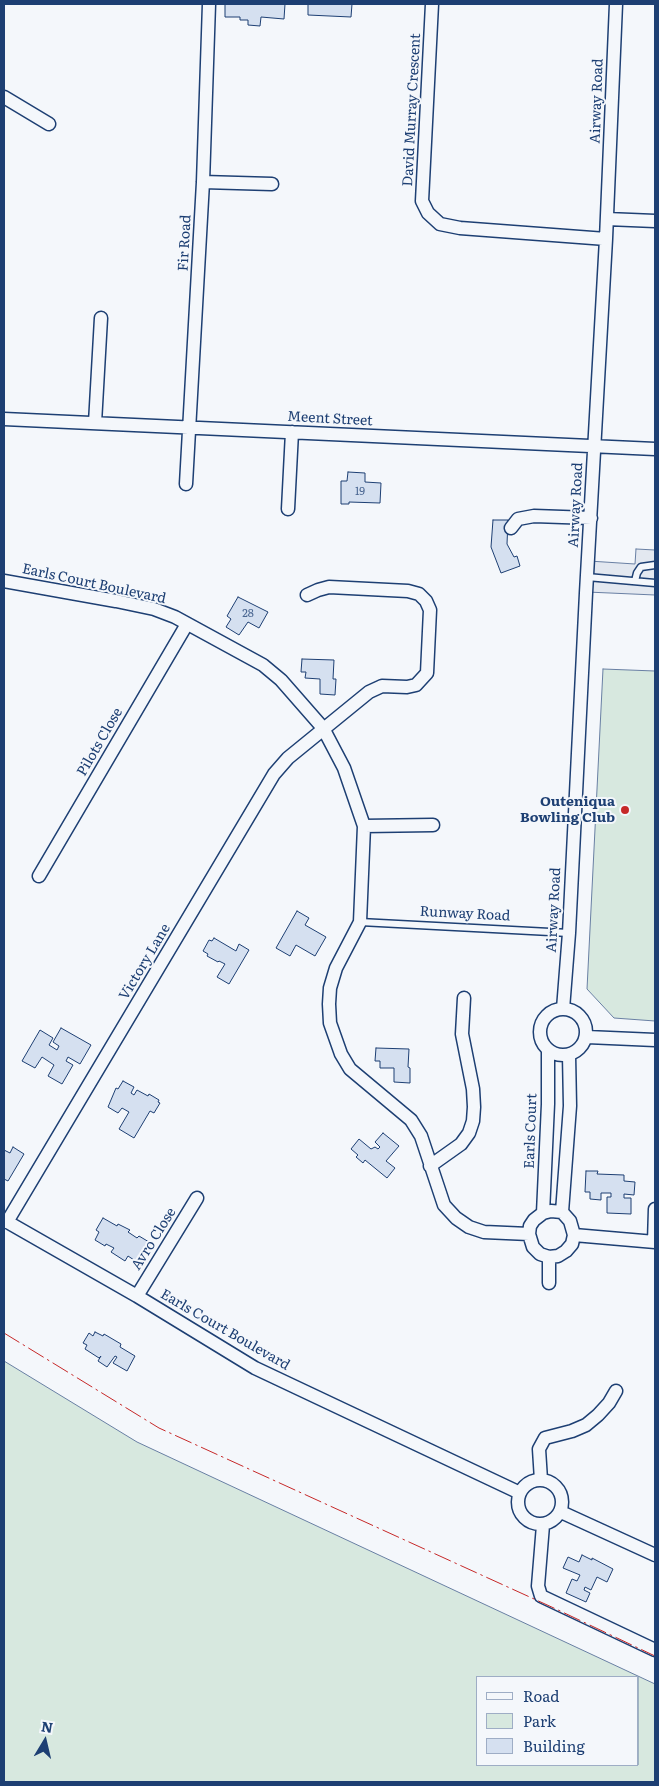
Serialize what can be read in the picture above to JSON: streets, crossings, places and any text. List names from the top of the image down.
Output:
{
  "streets": {
    "street": [
      "Airway Road",
      "David Murray Crescent",
      "Fir Road",
      "Meent Street",
      "Earls Court Boulevard",
      "Pilots Close",
      "Victory Lane",
      "Earls Court",
      "Avro Close"
    ],
    "lane": ["Runway Road"]
  },
  "crossings": [
    ["Airway Road", "David Murray Crescent"],
    ["Airway Road", "Meent Street"],
    ["Airway Road", "Runway Road"],
    ["Airway Road", "Earls Court"],
    ["Fir Road", "Meent Street"],
    ["Earls Court Boulevard", "Pilots Close"],
    ["Earls Court Boulevard", "Runway Road"],
    ["Earls Court Boulevard", "Victory Lane"],
    ["Earls Court Boulevard", "Earls Court"],
    ["Earls Court Boulevard", "Avro Close"]
  ],
  "places": ["Outeniqua Bowling Club"],
  "house_numbers": ["19", "28"],
  "legend": ["Road", "Park", "Building"],
  "north": "top"
}
